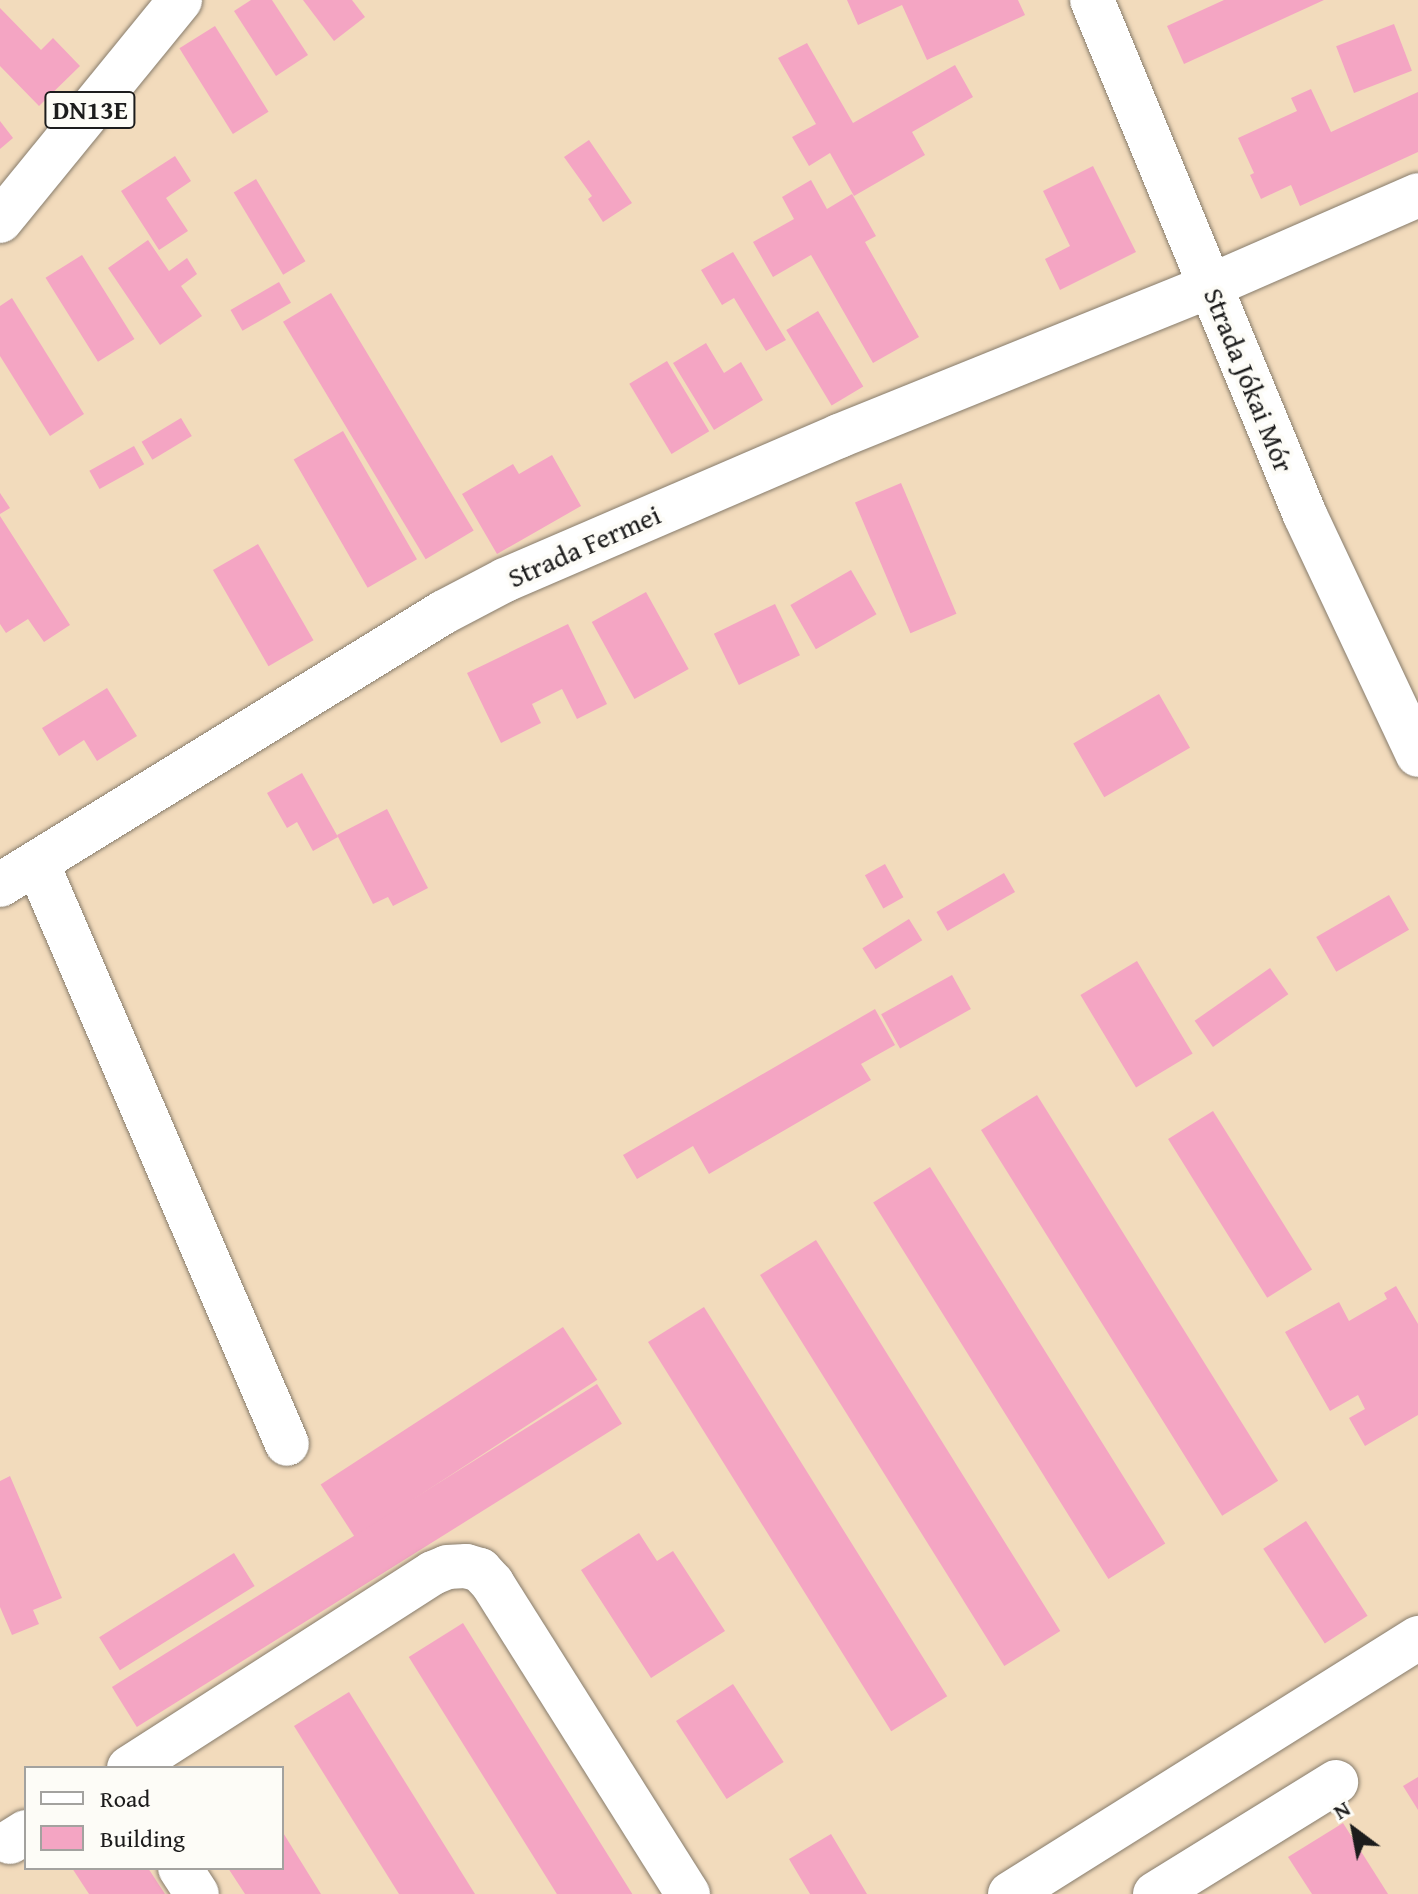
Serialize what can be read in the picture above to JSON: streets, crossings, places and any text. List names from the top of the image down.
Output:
{
  "streets": {
    "street": ["DN13E", "Strada Jókai Mór", "Strada Fermei"]
  },
  "crossings": [
    ["Strada Jókai Mór", "Strada Fermei"]
  ],
  "legend": ["Road", "Building"],
  "north": "top left"
}
